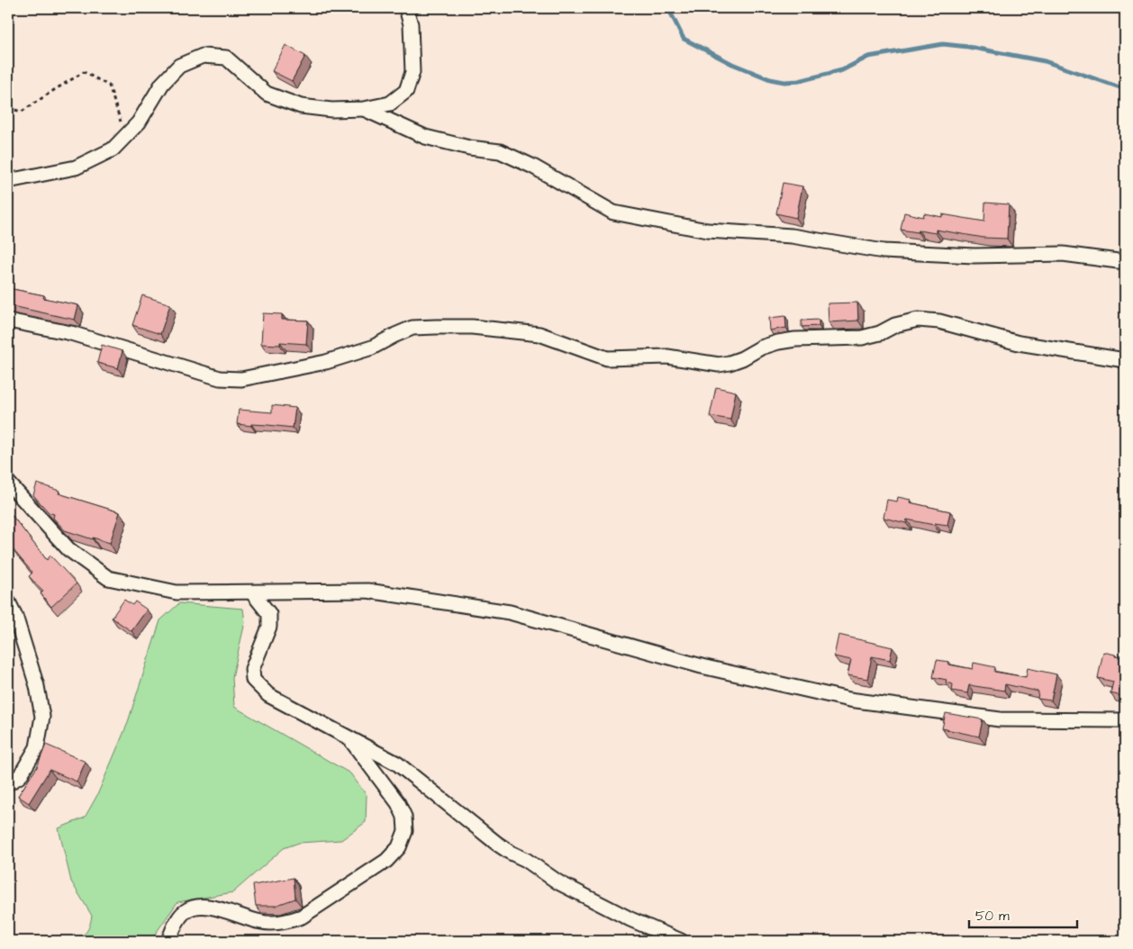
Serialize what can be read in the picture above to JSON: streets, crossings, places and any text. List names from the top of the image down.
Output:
{
  "scale_bar": "50 m"
}
